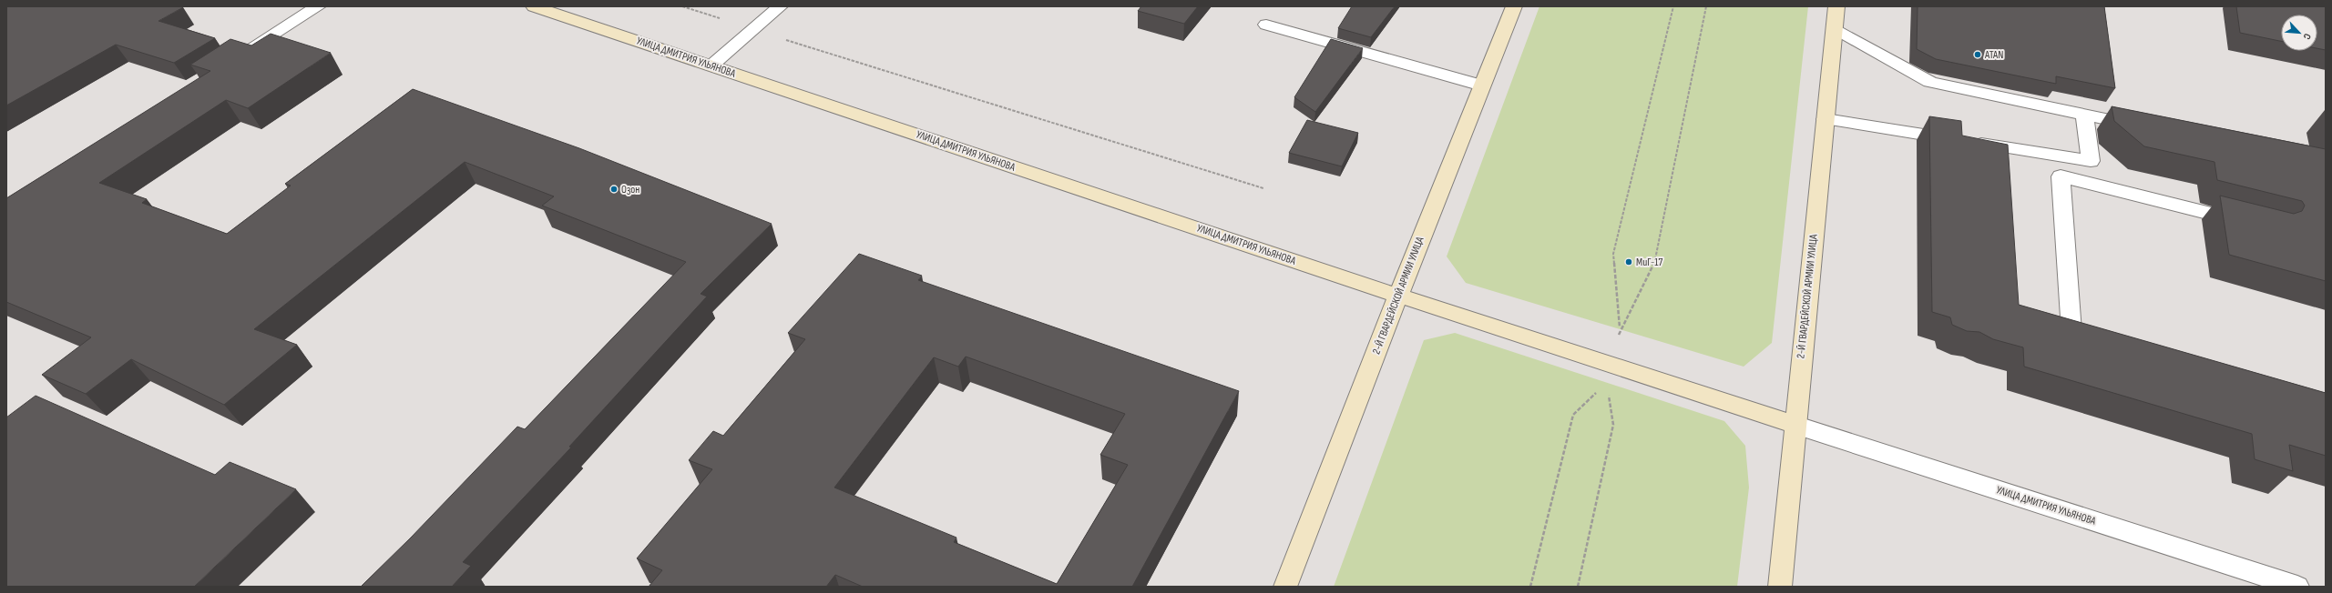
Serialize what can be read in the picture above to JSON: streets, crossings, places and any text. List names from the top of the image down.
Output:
{
  "streets": {
    "main road": ["УЛИЦА ДМИТРИЯ УЛЬЯНОВА", "2-Й ГВАРДЕЙСКОЙ АРМИИ УЛИЦА"]
  },
  "crossings": [
    ["УЛИЦА ДМИТРИЯ УЛЬЯНОВА", "2-Й ГВАРДЕЙСКОЙ АРМИИ УЛИЦА"]
  ],
  "places": ["ATAN", "Озон", "МиГ-17"],
  "north": "bottom right"
}
